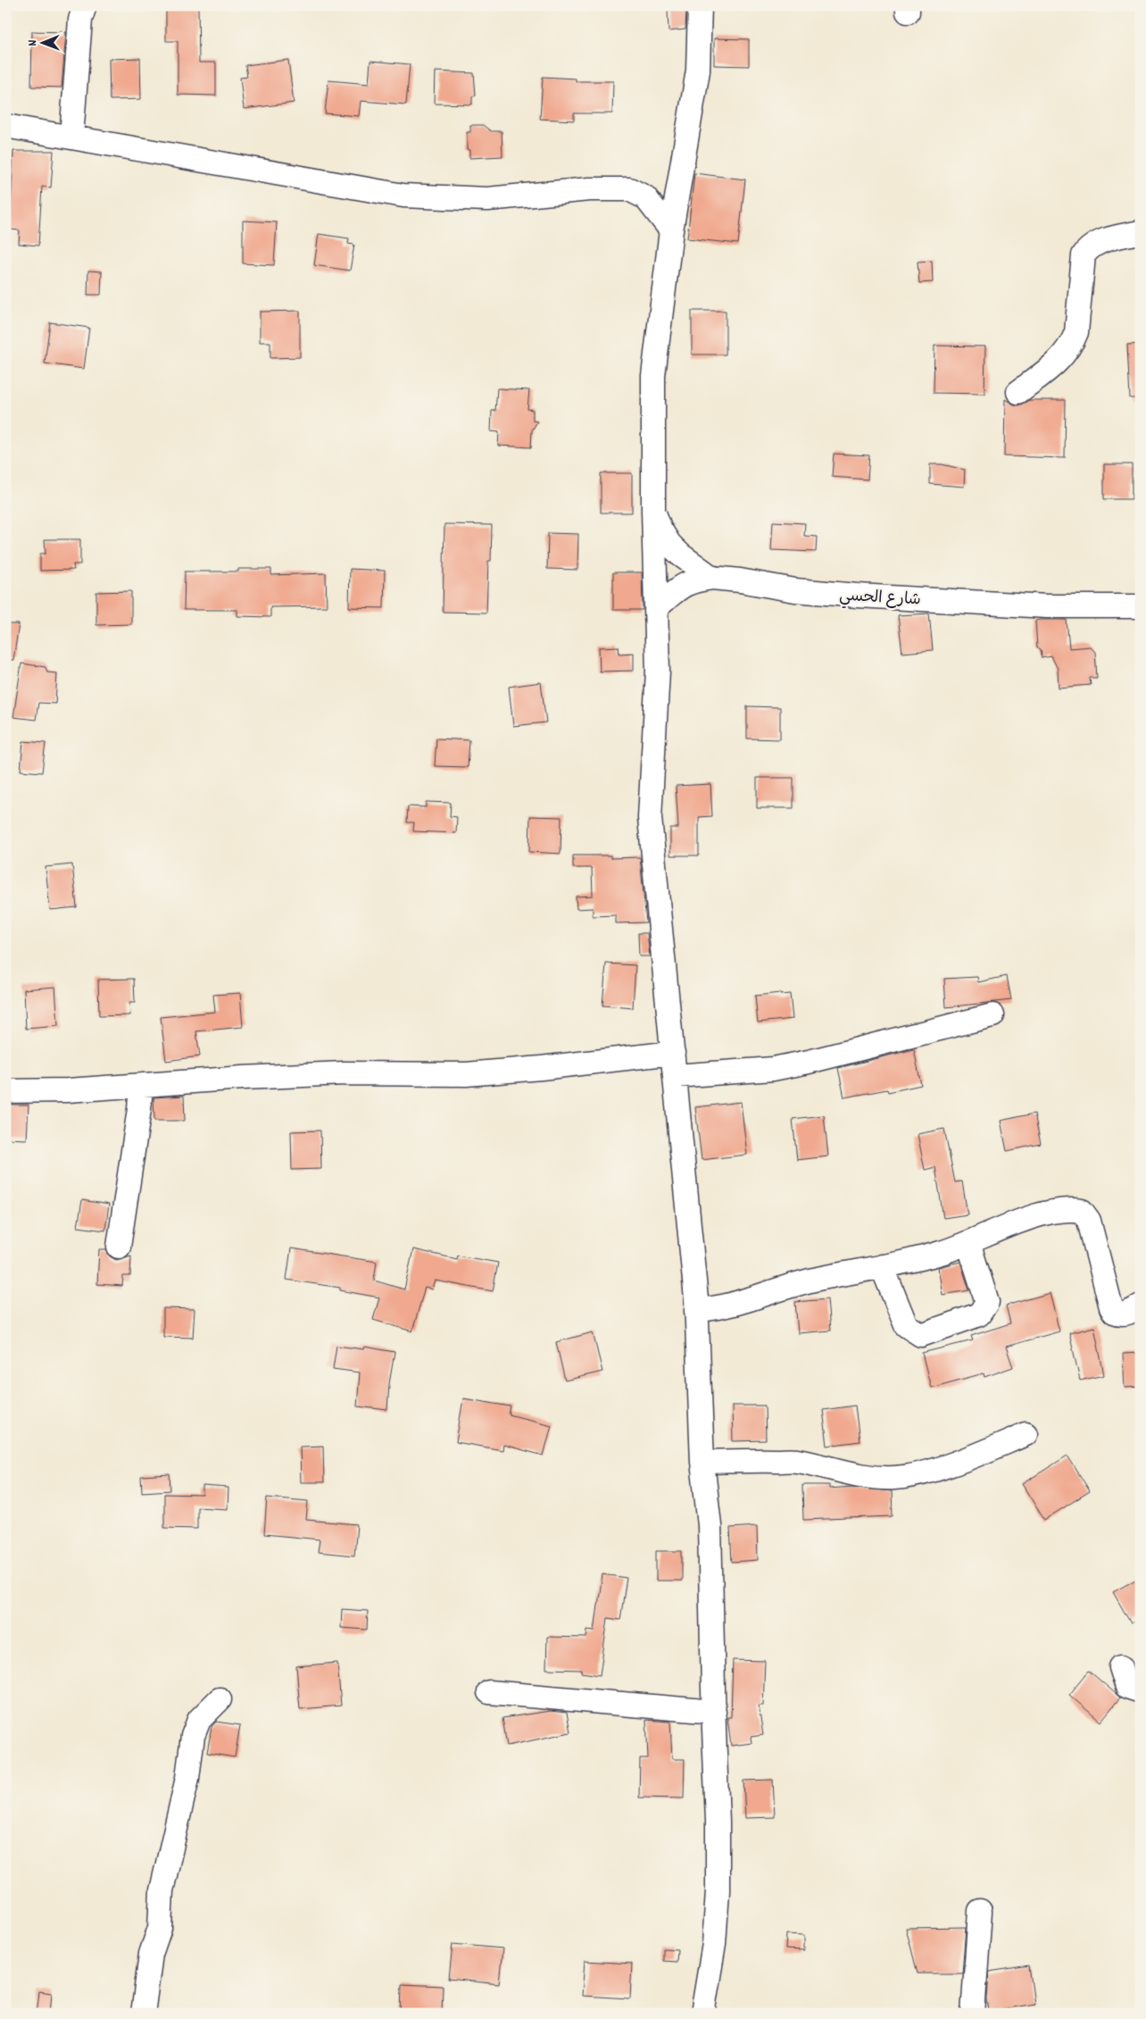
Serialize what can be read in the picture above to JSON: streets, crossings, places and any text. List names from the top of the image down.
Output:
{
  "streets": {
    "street": ["شارع الحسي"]
  },
  "north": "left"
}
